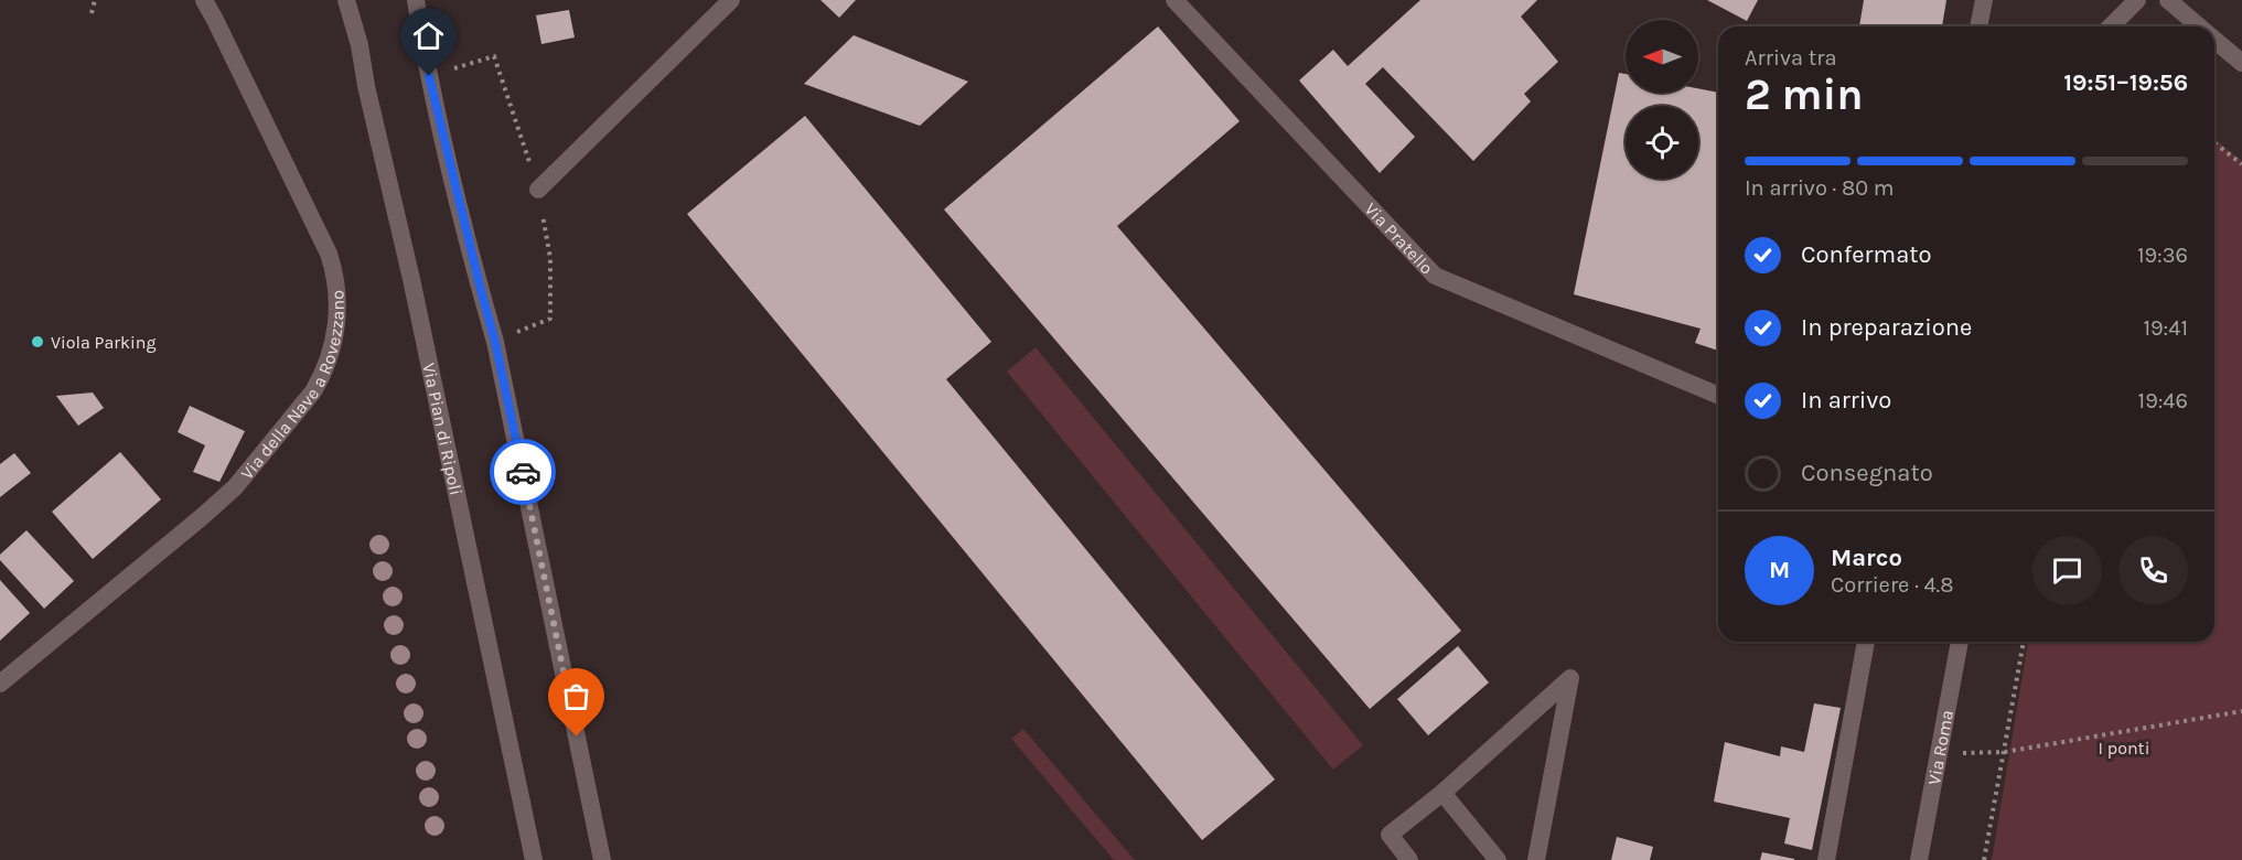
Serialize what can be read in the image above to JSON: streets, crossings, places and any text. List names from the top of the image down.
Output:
{
  "streets": {
    "street": [
      "Via Pratello",
      "Via della Nave a Rovezzano",
      "Via Pian di Ripoli",
      "Via Roma"
    ]
  },
  "parks": ["I ponti"],
  "places": ["Viola Parking"],
  "north": "left",
  "page": {
    "heading": ["2 min", "Arriva tra", "19:51–19:56"],
    "panel": ["Marco", "Corriere · 4.8"],
    "bar": "In arrivo · 80 m",
    "list": [
      ["Confermato", "19:36"],
      ["In preparazione", "19:41"],
      ["In arrivo", "19:46"],
      "Consegnato"
    ],
    "round": "M"
  }
}
